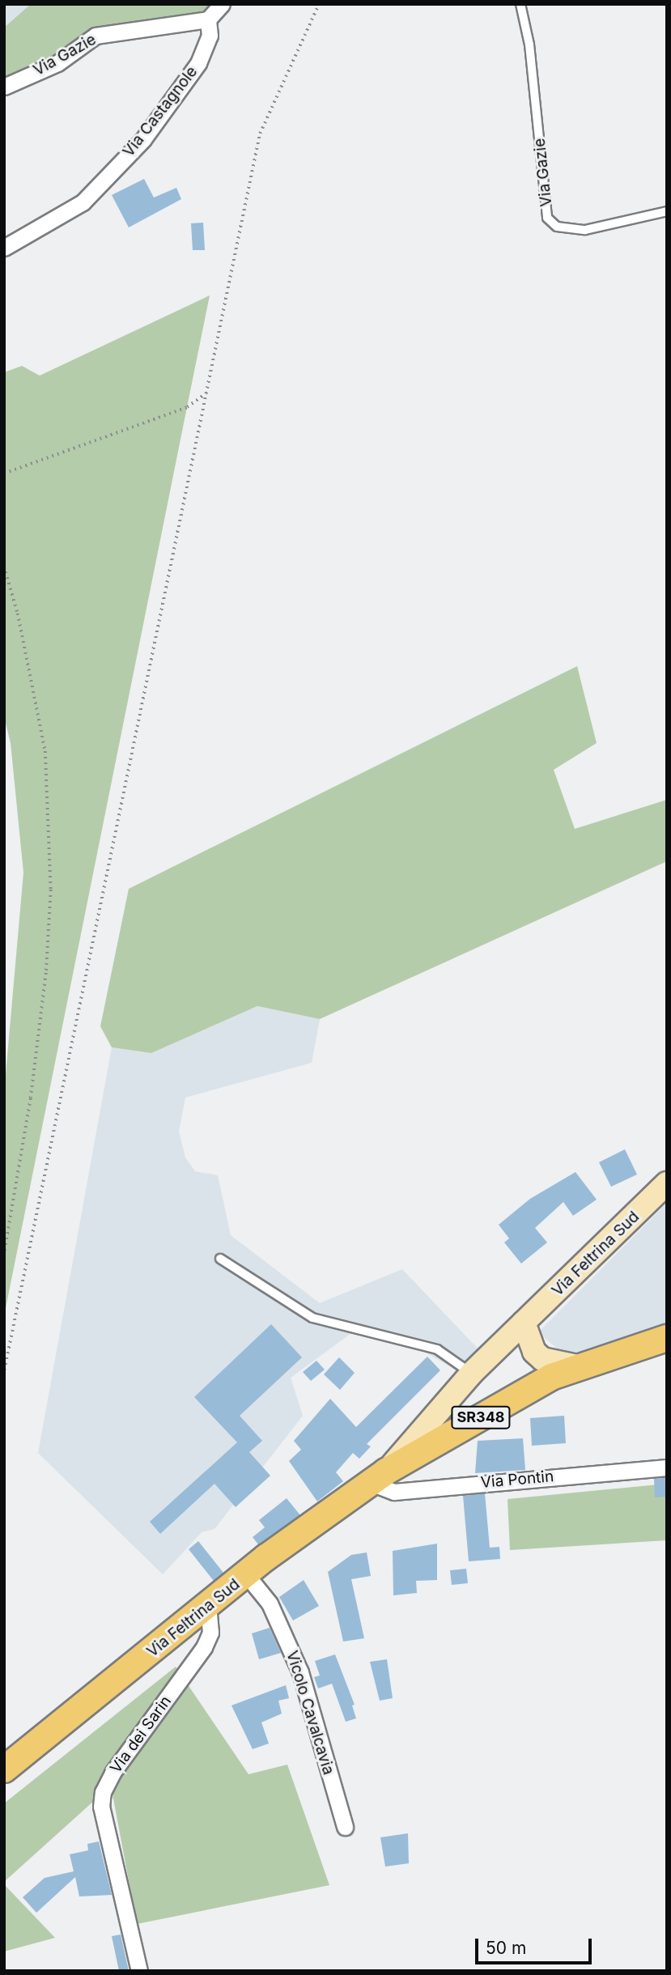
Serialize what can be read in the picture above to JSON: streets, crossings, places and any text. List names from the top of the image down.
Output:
{
  "streets": {
    "main road": ["Via Feltrina Sud", "SR348"],
    "street": [
      "Via Gazie",
      "Via Castagnole",
      "Via Pontin",
      "Vicolo Cavalcavia",
      "Via dei Sarin"
    ]
  },
  "crossings": [
    ["Via Gazie", "Via Castagnole"],
    ["Via Feltrina Sud", "SR348"],
    ["Via Feltrina Sud", "Via Pontin"],
    ["Via Feltrina Sud", "Vicolo Cavalcavia"],
    ["Via Feltrina Sud", "Via dei Sarin"],
    ["SR348", "Via Pontin"]
  ],
  "scale_bar": "50 m"
}
